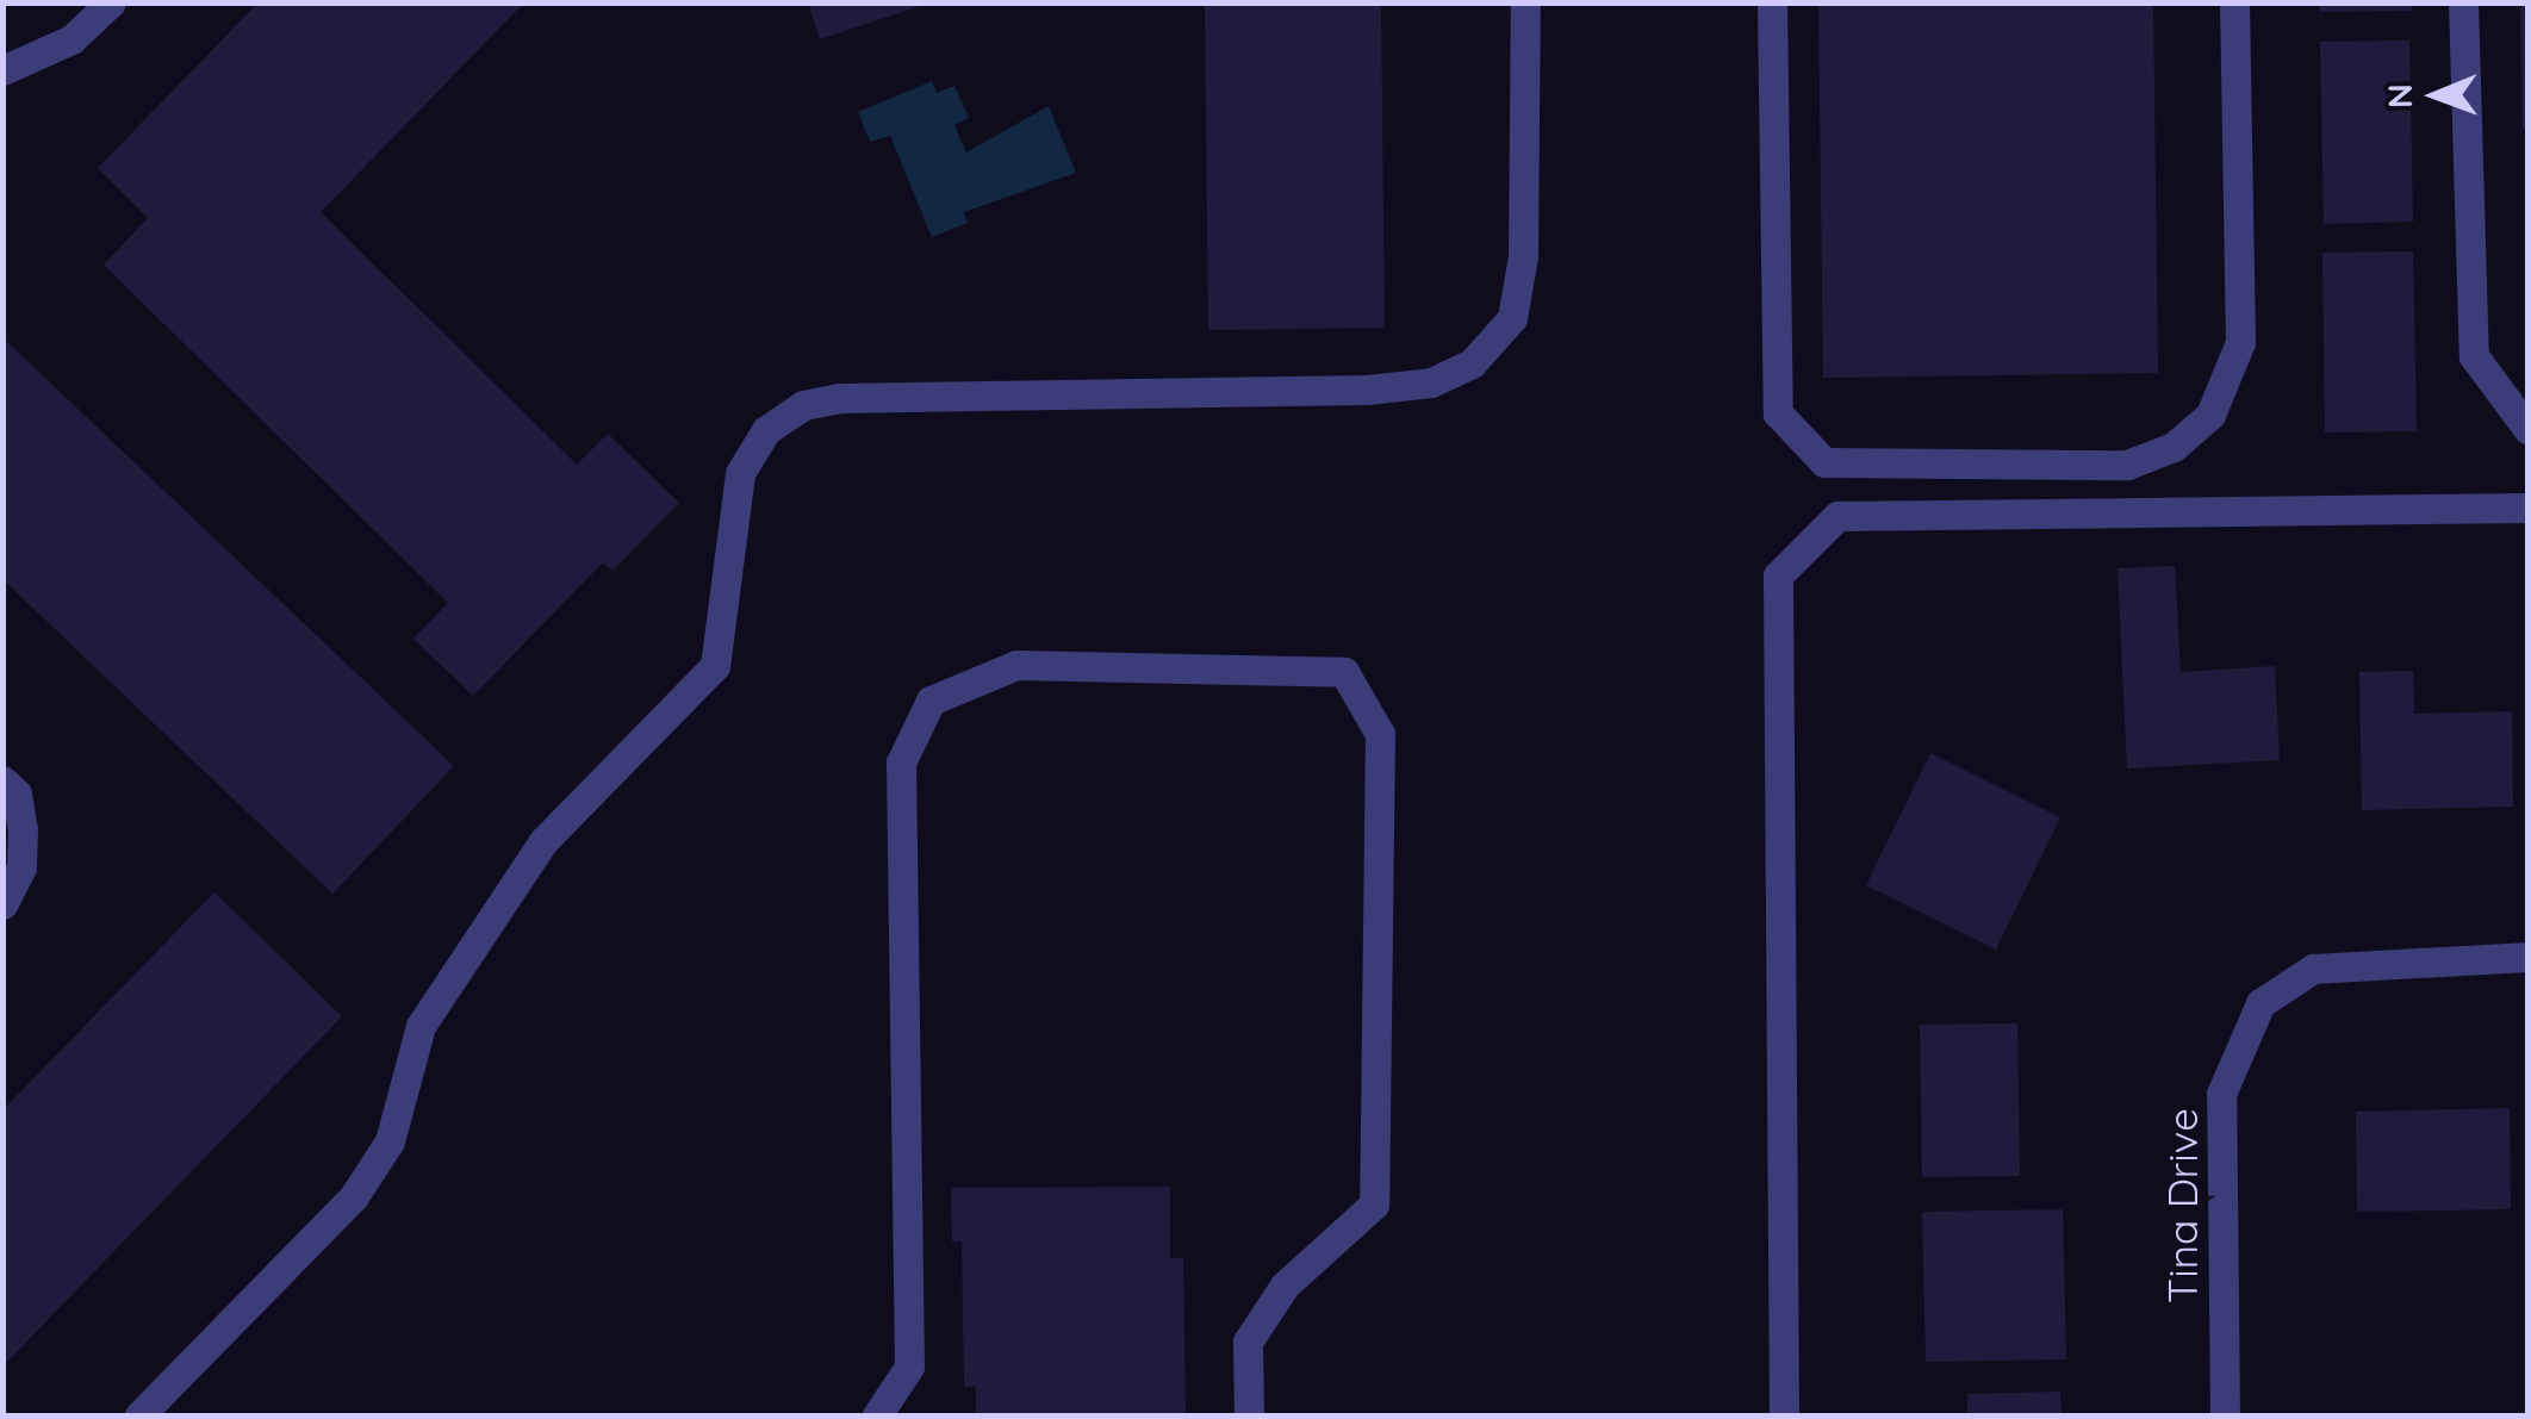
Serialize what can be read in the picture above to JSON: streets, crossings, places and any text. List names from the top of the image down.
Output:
{
  "streets": {
    "street": ["Tina Drive"]
  },
  "north": "left"
}
